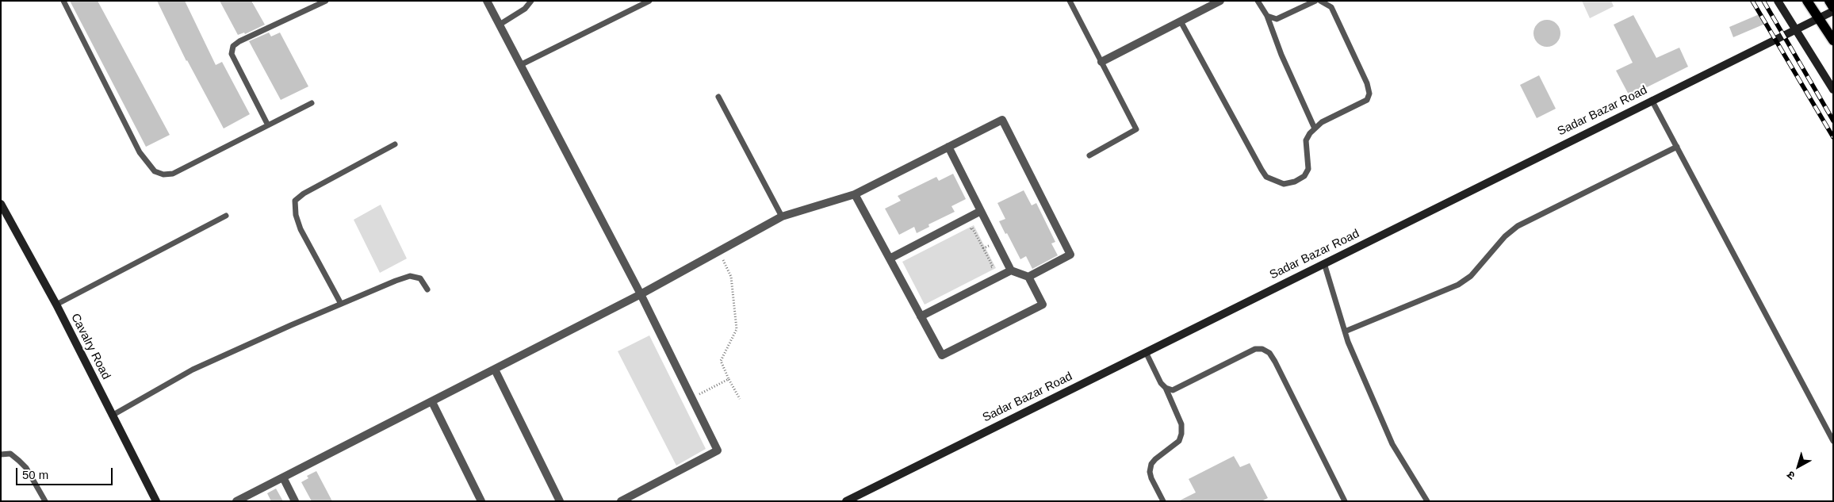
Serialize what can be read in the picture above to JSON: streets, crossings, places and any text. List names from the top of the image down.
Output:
{
  "streets": {
    "street": ["Sadar Bazar Road", "Cavalry Road"]
  },
  "scale_bar": "50 m",
  "north": "bottom left"
}
